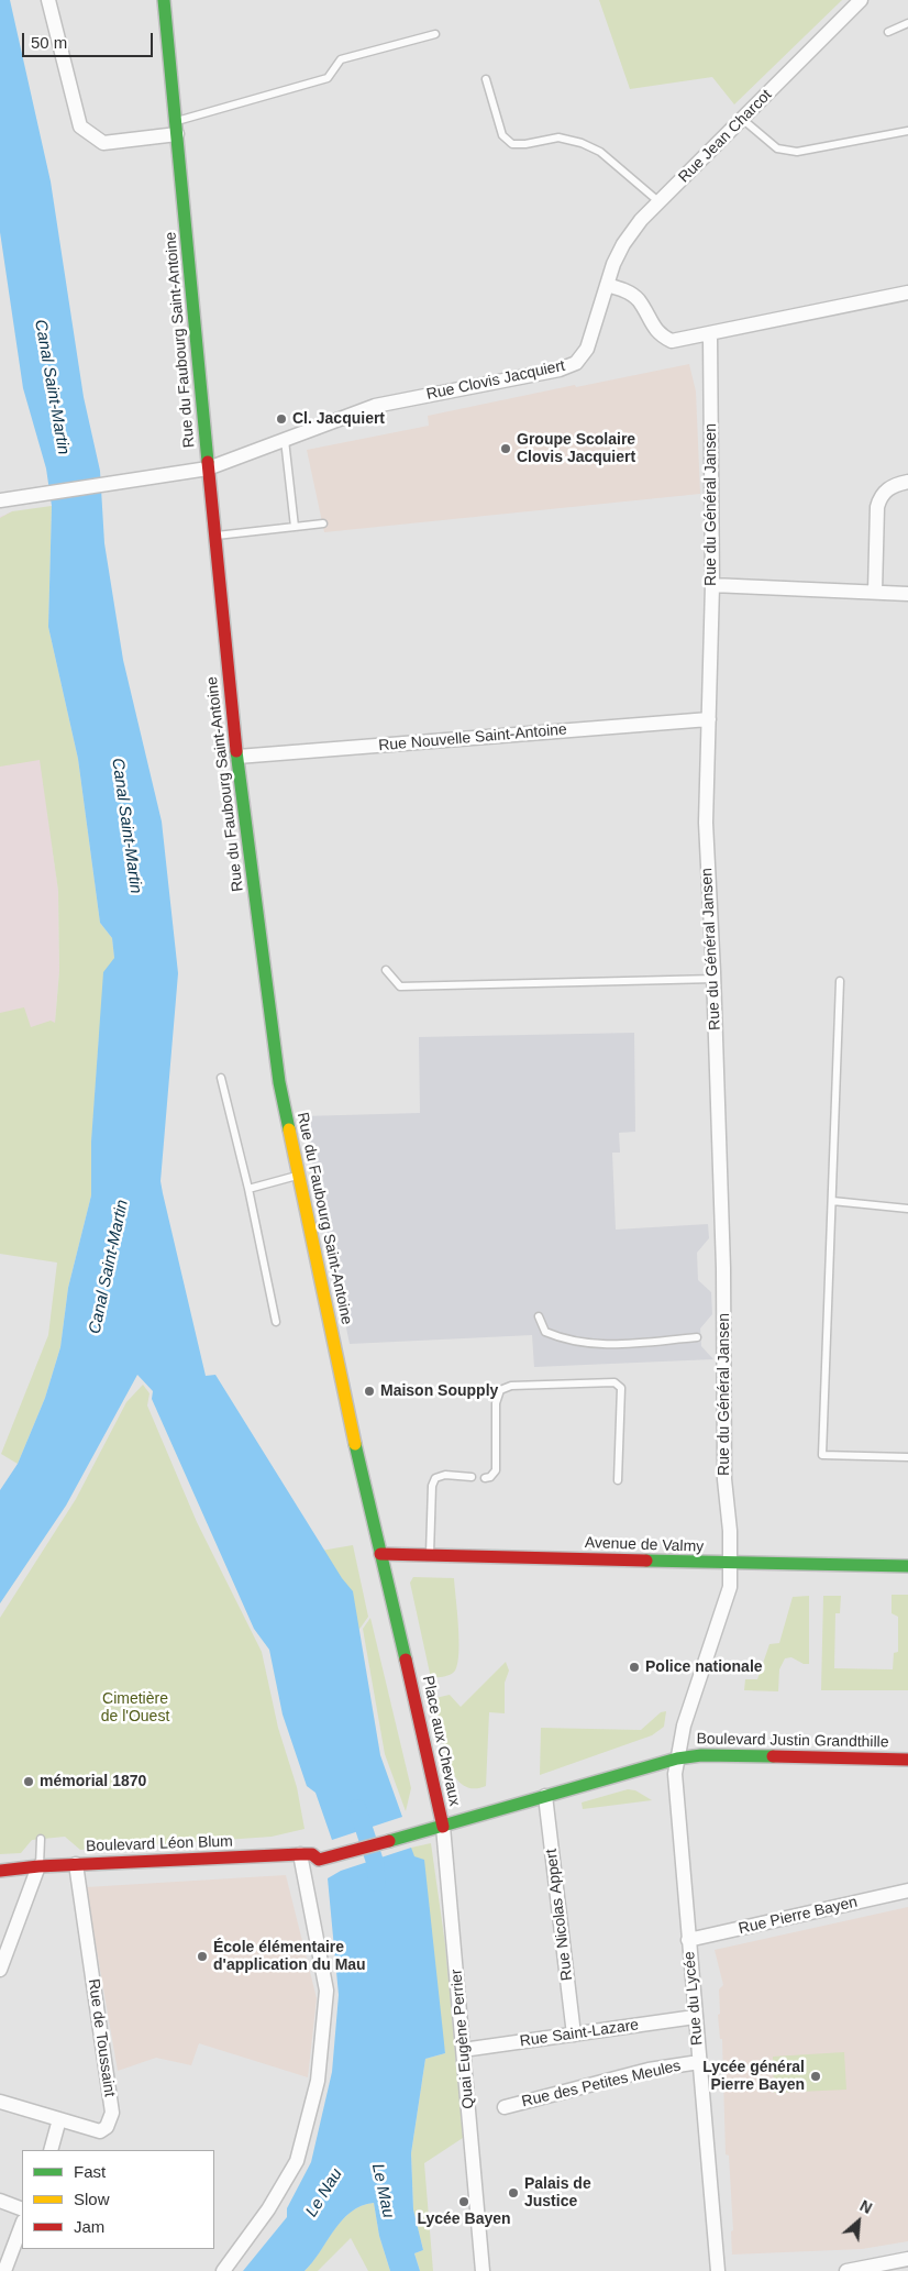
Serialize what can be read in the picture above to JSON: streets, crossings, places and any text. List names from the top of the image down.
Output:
{
  "streets": {
    "main road": [
      "Rue du Faubourg Saint-Antoine",
      "Avenue de Valmy",
      "Place aux Chevaux",
      "Boulevard Justin Grandthille",
      "Boulevard Léon Blum"
    ],
    "street": [
      "Rue Jean Charcot",
      "Rue Clovis Jacquiert",
      "Rue du Général Jansen",
      "Rue Nouvelle Saint-Antoine",
      "Rue Nicolas Appert",
      "Rue Pierre Bayen",
      "Rue du Lycée",
      "Rue Saint-Lazare",
      "Rue de Toussaint",
      "Quai Eugène Perrier",
      "Rue des Petites Meules"
    ]
  },
  "crossings": [
    ["Rue Jean Charcot", "Rue Clovis Jacquiert"],
    ["Rue du Faubourg Saint-Antoine", "Rue Clovis Jacquiert"],
    ["Rue du Faubourg Saint-Antoine", "Rue Nouvelle Saint-Antoine"],
    ["Rue du Faubourg Saint-Antoine", "Avenue de Valmy"],
    ["Rue du Faubourg Saint-Antoine", "Place aux Chevaux"],
    ["Rue du Général Jansen", "Rue Nouvelle Saint-Antoine"],
    ["Rue du Général Jansen", "Avenue de Valmy"],
    ["Rue du Général Jansen", "Place aux Chevaux"],
    ["Rue du Général Jansen", "Boulevard Justin Grandthille"],
    ["Rue du Général Jansen", "Rue du Lycée"],
    ["Avenue de Valmy", "Place aux Chevaux"],
    ["Place aux Chevaux", "Boulevard Justin Grandthille"],
    ["Place aux Chevaux", "Boulevard Léon Blum"],
    ["Place aux Chevaux", "Rue Nicolas Appert"],
    ["Place aux Chevaux", "Rue du Lycée"],
    ["Place aux Chevaux", "Quai Eugène Perrier"],
    ["Boulevard Justin Grandthille", "Rue du Lycée"],
    ["Boulevard Léon Blum", "Rue de Toussaint"],
    ["Boulevard Léon Blum", "Quai Eugène Perrier"],
    ["Rue Nicolas Appert", "Rue Saint-Lazare"],
    ["Rue Pierre Bayen", "Rue du Lycée"],
    ["Rue du Lycée", "Rue Saint-Lazare"],
    ["Rue du Lycée", "Rue des Petites Meules"],
    ["Rue Saint-Lazare", "Quai Eugène Perrier"]
  ],
  "water": ["Canal Saint-Martin", "Le Mau", "Le Nau"],
  "parks": ["Cimetière de l'Ouest"],
  "places": [
    "Cl. Jacquiert",
    "Groupe Scolaire Clovis Jacquiert",
    "Maison Soupply",
    "Police nationale",
    "mémorial 1870",
    "École élémentaire d'application du Mau",
    "Lycée général Pierre Bayen",
    "Palais de Justice",
    "Lycée Bayen"
  ],
  "legend": ["Fast", "Slow", "Jam"],
  "scale_bar": "50 m",
  "north": "top right"
}
